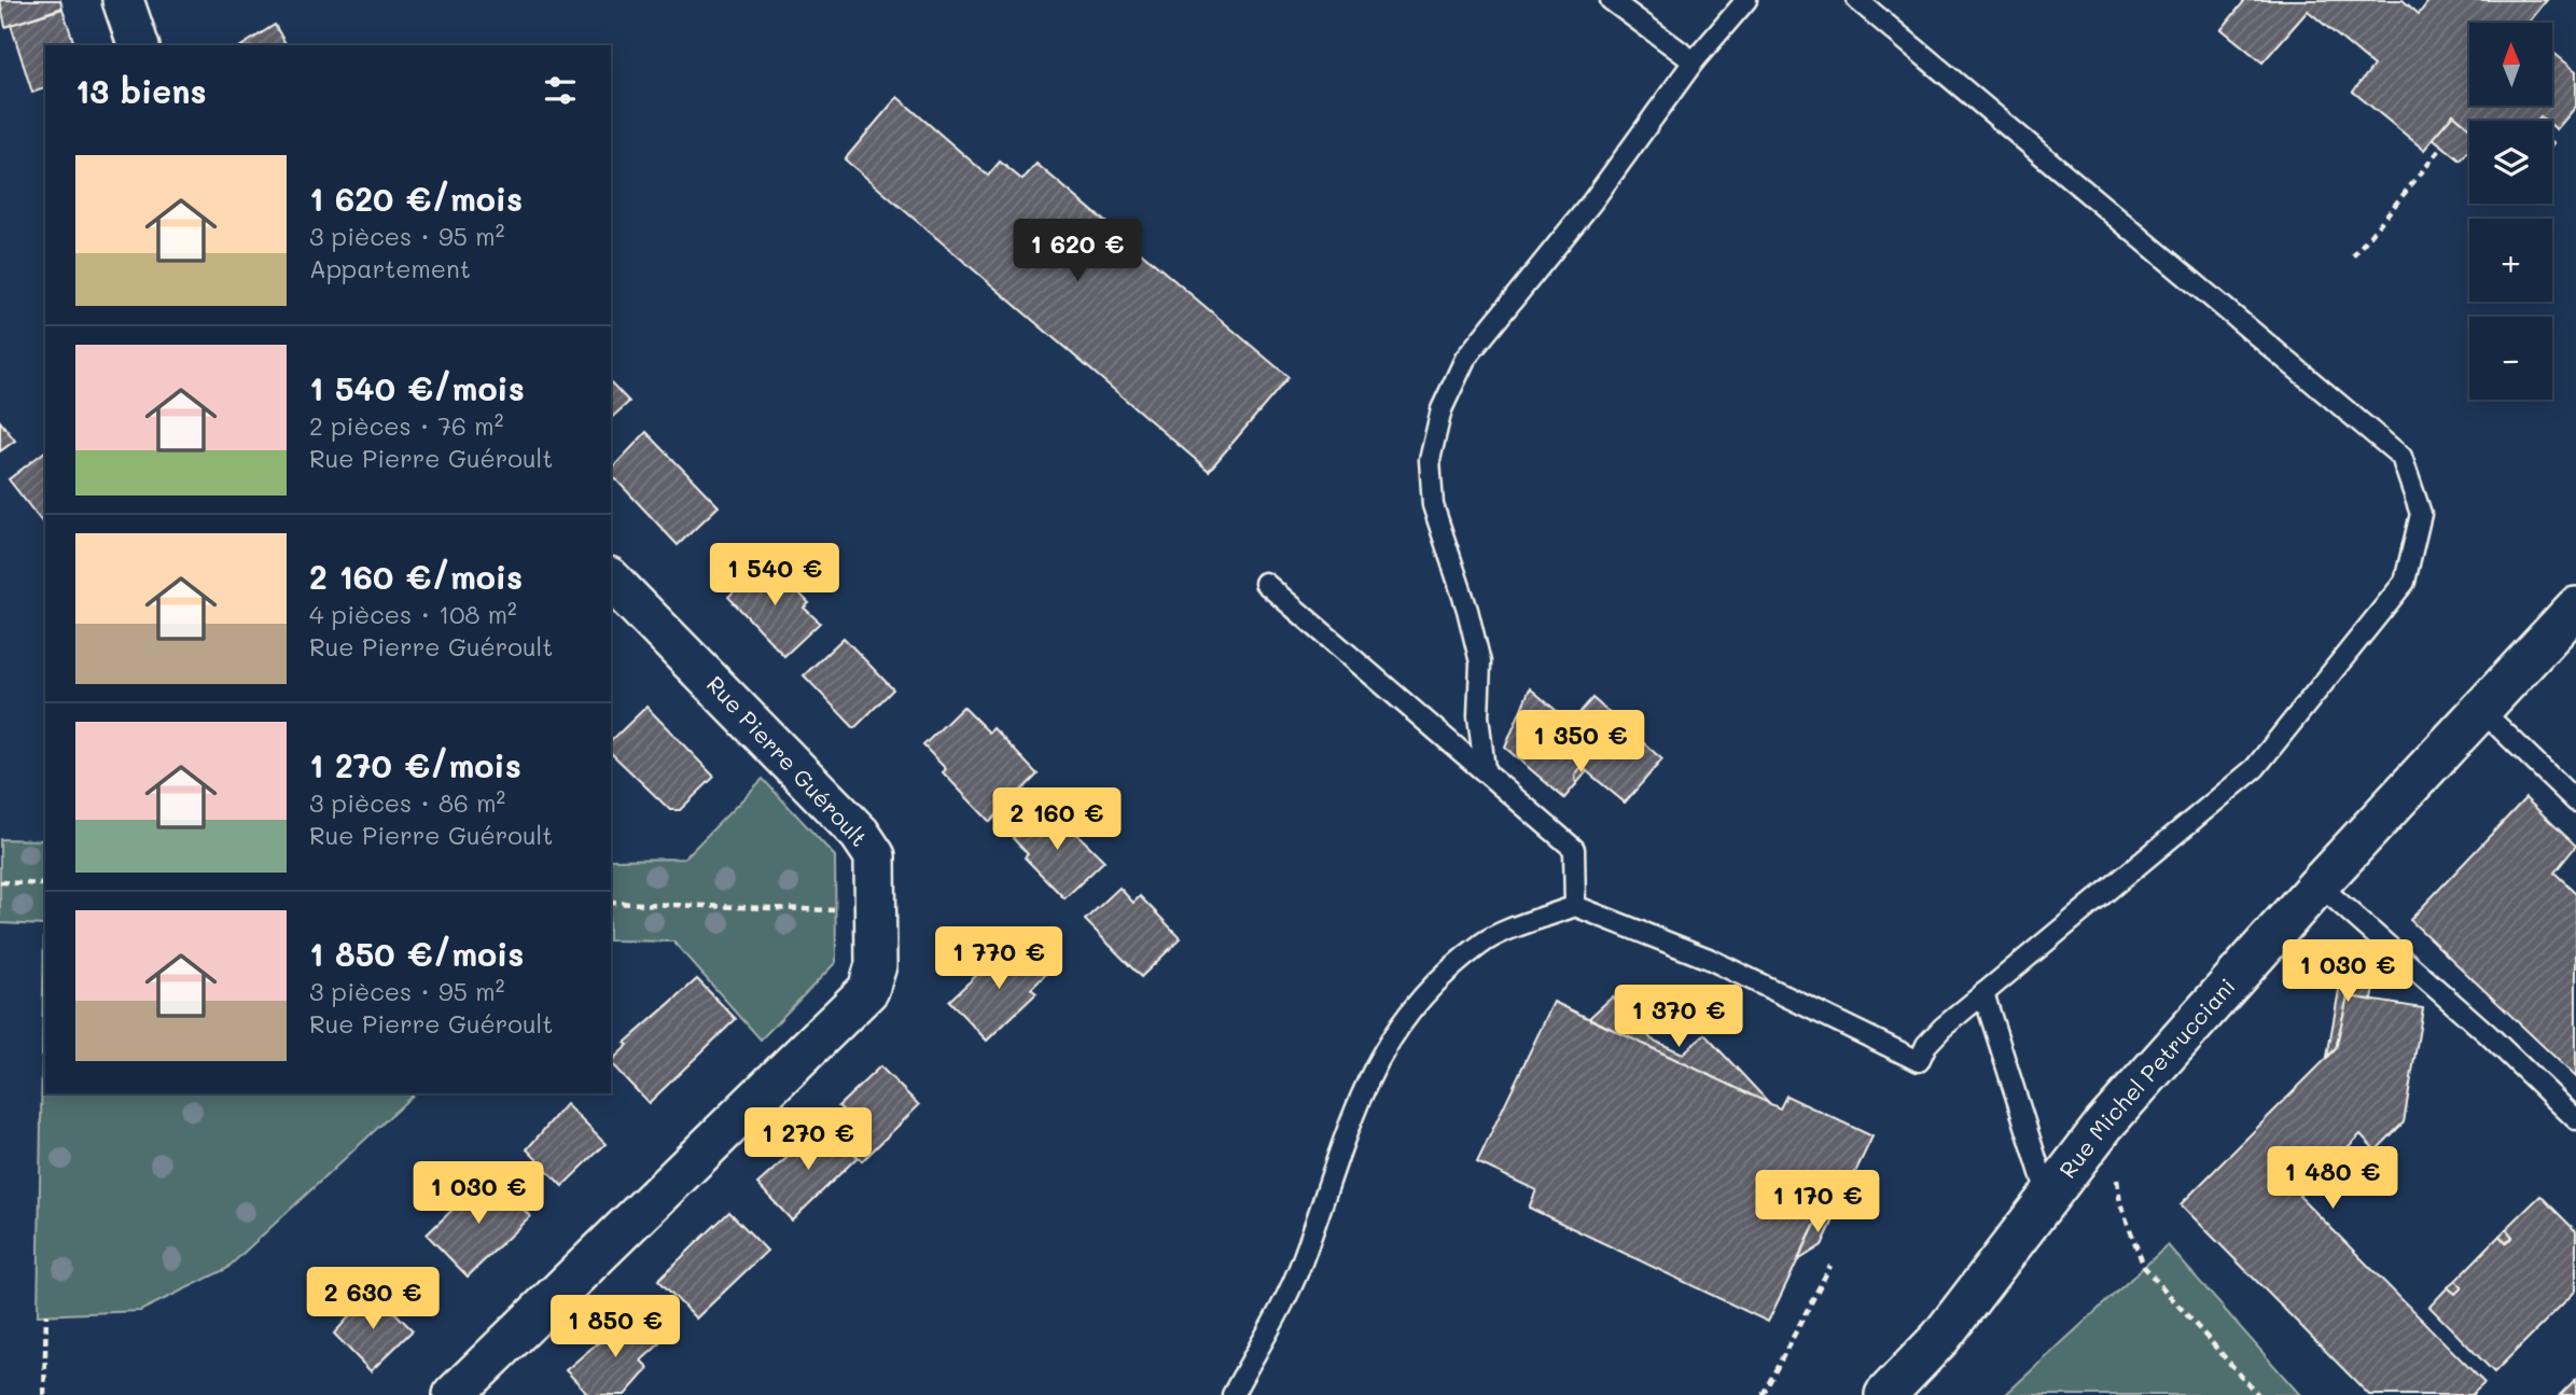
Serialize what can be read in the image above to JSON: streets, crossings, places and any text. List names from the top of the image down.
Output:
{
  "streets": {
    "street": ["Rue Pierre Guéroult", "Rue Michel Petrucciani"]
  },
  "north": "top",
  "page": {
    "map_buttons": ["+", "−"],
    "heading": "13 biens",
    "list": [
      {
        "name": "1 620 €/mois",
        "note": "3 pièces · 95 m² · Appartement"
      },
      {
        "name": "1 540 €/mois",
        "note": "2 pièces · 76 m² · Rue Pierre Guéroult"
      },
      {
        "name": "2 160 €/mois",
        "note": "4 pièces · 108 m² · Rue Pierre Guéroult"
      },
      {
        "name": "1 270 €/mois",
        "note": "3 pièces · 86 m² · Rue Pierre Guéroult"
      },
      {
        "name": "1 850 €/mois",
        "note": "3 pièces · 95 m² · Rue Pierre Guéroult"
      }
    ],
    "price": [
      "1 620 €",
      "1 540 €",
      "1 350 €",
      "2 160 €",
      "1 770 €",
      "1 030 €",
      "1 370 €",
      "1 270 €",
      "1 480 €",
      "1 030 €",
      "1 170 €",
      "2 630 €",
      "1 850 €"
    ]
  }
}
